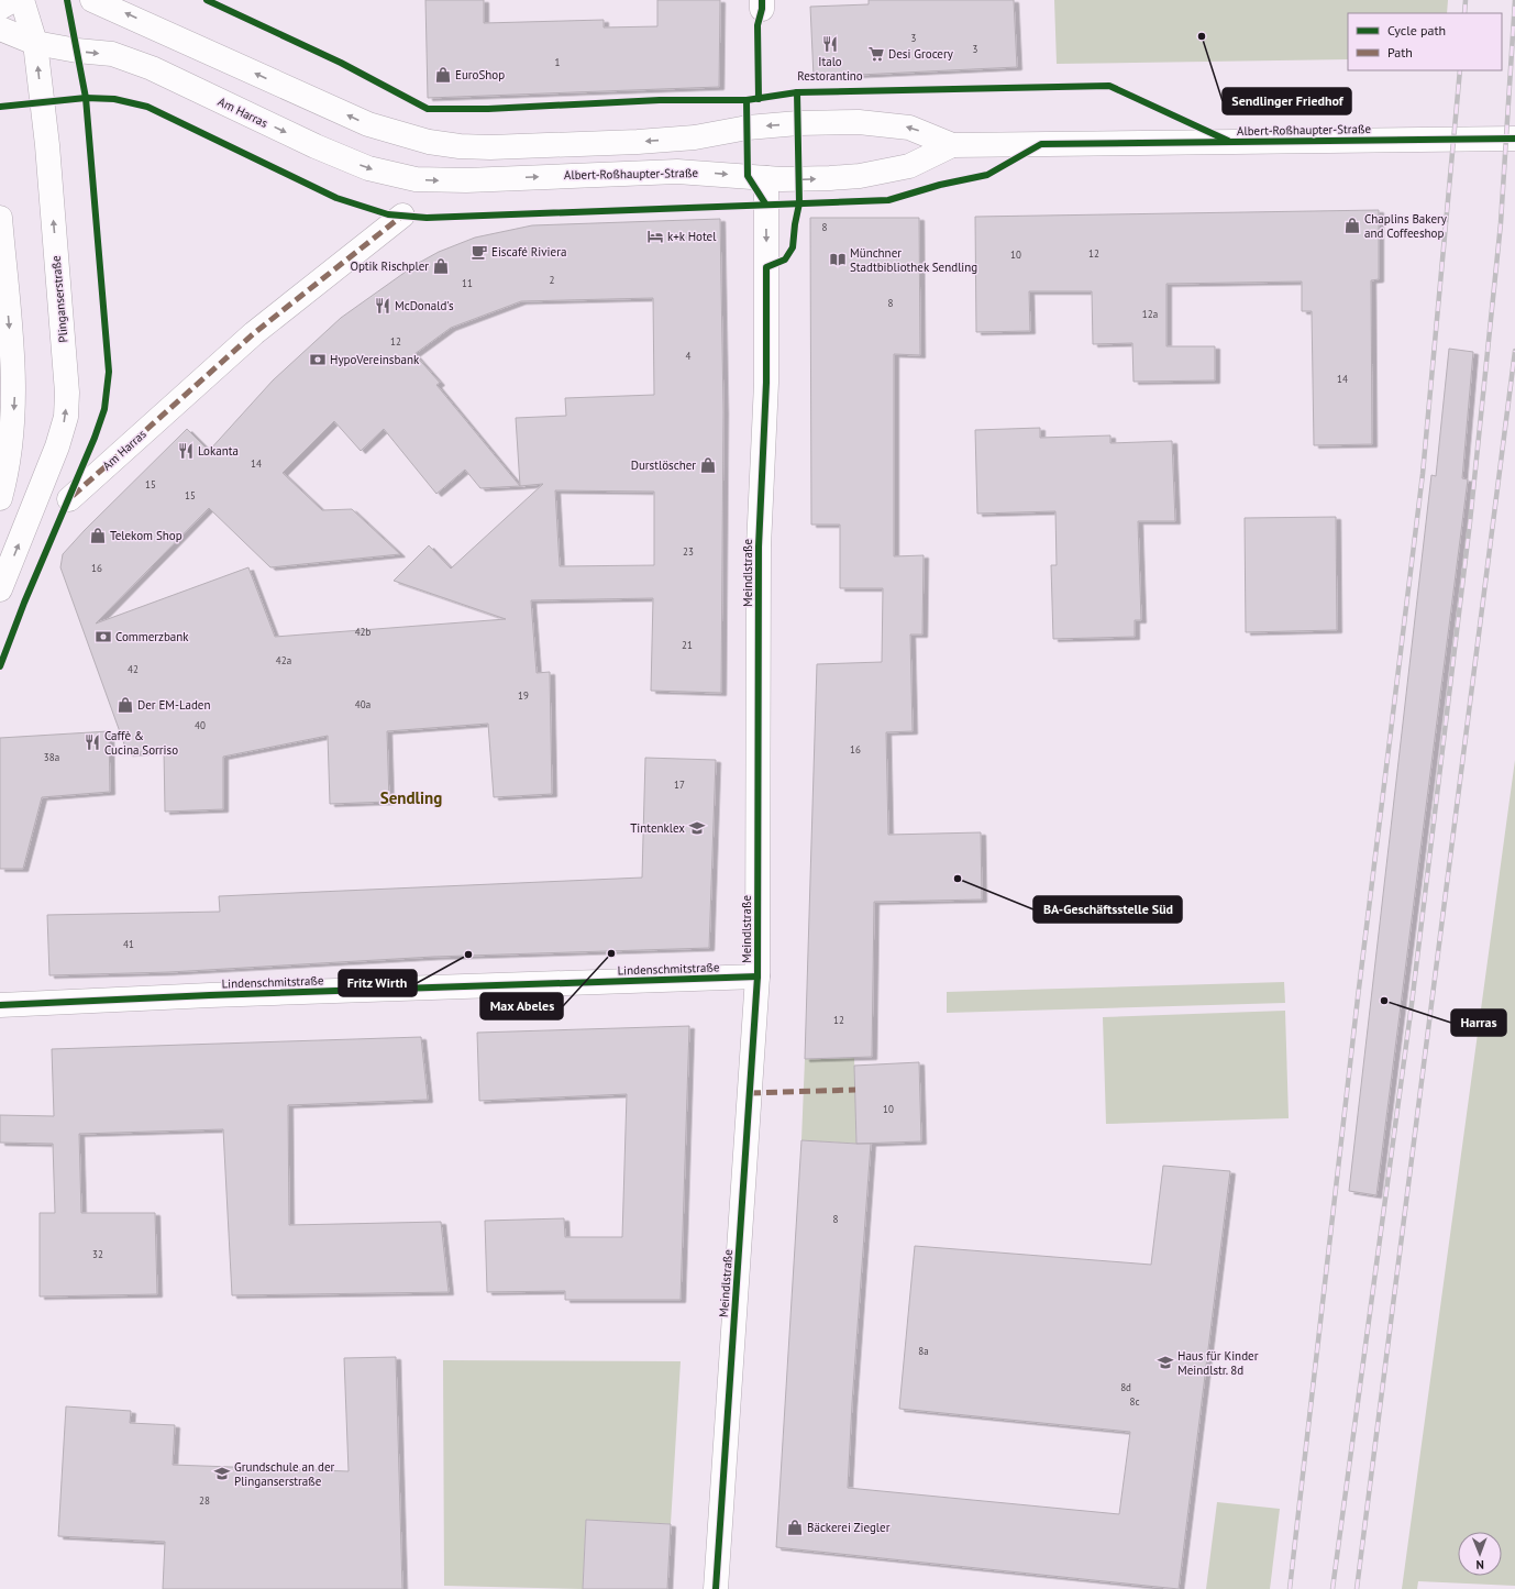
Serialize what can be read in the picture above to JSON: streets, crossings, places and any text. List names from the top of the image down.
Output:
{
  "streets": {
    "main road": [
      "Am Harras",
      "Albert-Roßhaupter-Straße",
      "Plinganserstraße",
      "Meindlstraße",
      "Lindenschmitstraße"
    ]
  },
  "crossings": [
    ["Am Harras", "Albert-Roßhaupter-Straße"],
    ["Am Harras", "Plinganserstraße"],
    ["Albert-Roßhaupter-Straße", "Meindlstraße"],
    ["Meindlstraße", "Lindenschmitstraße"]
  ],
  "one_way": ["Am Harras", "Meindlstraße"],
  "districts": ["Sendling"],
  "places": {
    "other": [
      "Sendlinger Friedhof",
      "BA-Geschäftsstelle Süd",
      "Max Abeles",
      "Fritz Wirth",
      "Harras"
    ],
    "restaurant": [
      "Italo Restorantino",
      "McDonald's",
      "Lokanta",
      "Caffè & Cucina Sorriso"
    ],
    "supermarket": ["Desi Grocery"],
    "shop": [
      "EuroShop",
      "Chaplins Bakery and Coffeeshop",
      "Optik Rischpler",
      "Durstlöscher",
      "Telekom Shop",
      "Der EM-Laden",
      "Bäckerei Ziegler"
    ],
    "hotel": ["k+k Hotel"],
    "cafe": ["Eiscafé Riviera"],
    "library": ["Münchner Stadtbibliothek Sendling"],
    "bank": ["HypoVereinsbank", "Commerzbank"],
    "school or university": ["Tintenklex", "Haus für Kinder Meindlstr. 8d", "Grundschule an der Plinganserstraße"]
  },
  "house_numbers": [
    "3",
    "3",
    "1",
    "8",
    "12",
    "10",
    "2",
    "11",
    "8",
    "12a",
    "12",
    "4",
    "14",
    "14",
    "15",
    "15",
    "23",
    "16",
    "42b",
    "21",
    "42a",
    "42",
    "19",
    "40a",
    "40",
    "16",
    "38a",
    "17",
    "41",
    "12",
    "10",
    "8",
    "32",
    "8a",
    "8d",
    "8c",
    "28"
  ],
  "legend": ["Cycle path", "Path"],
  "north": "bottom"
}
